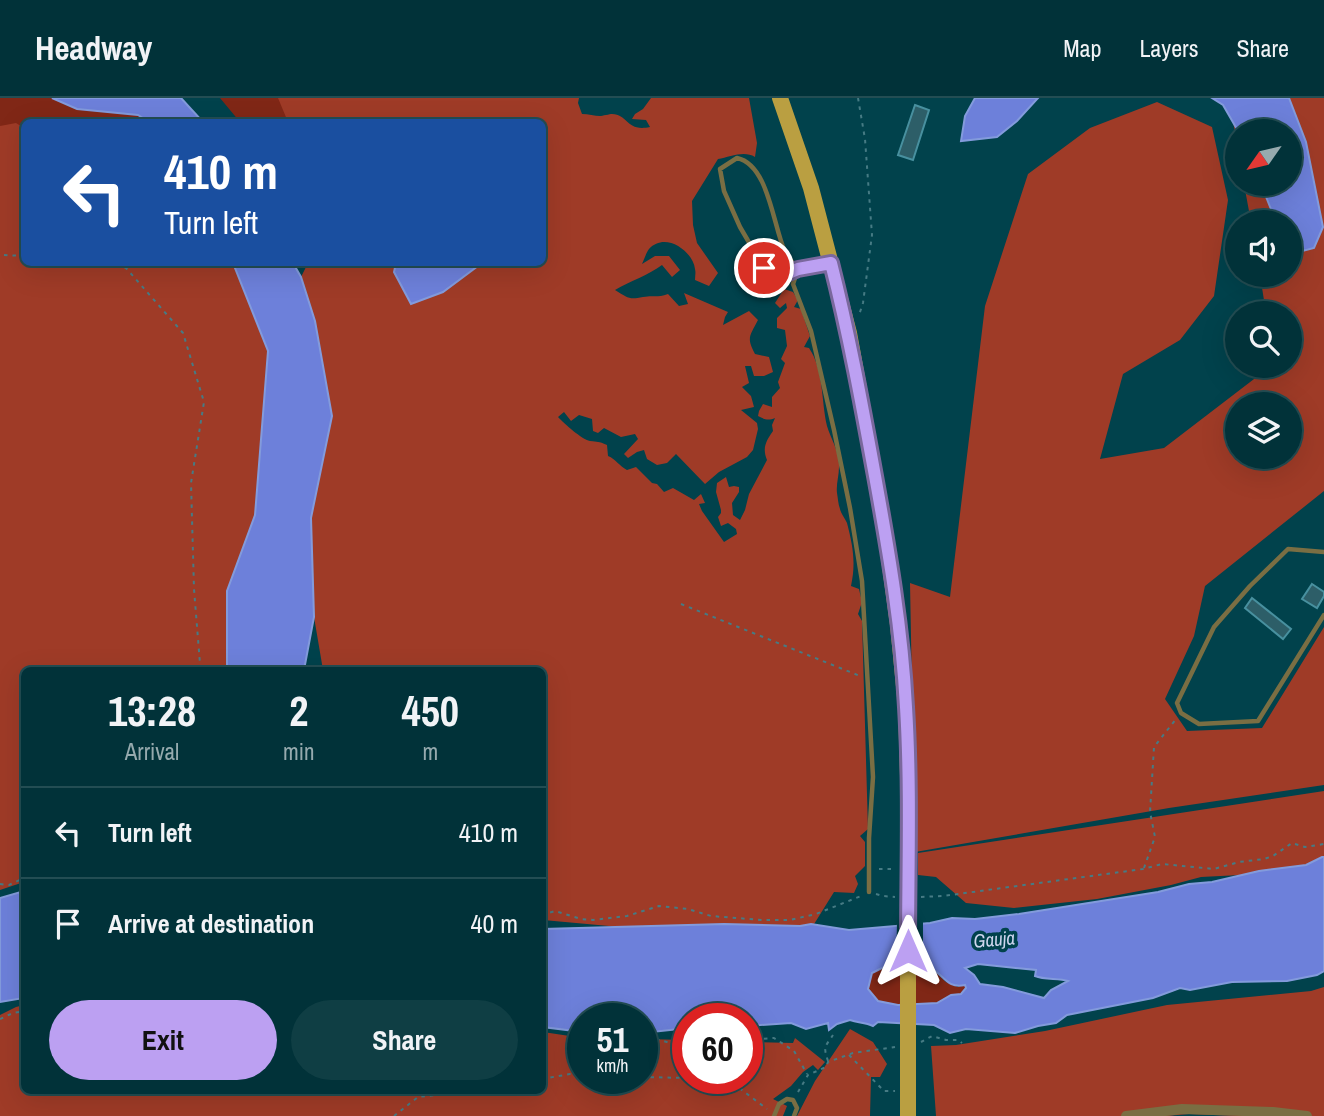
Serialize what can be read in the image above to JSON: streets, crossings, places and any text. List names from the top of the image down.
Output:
{
  "water": ["Gauja"],
  "north": "bottom left",
  "page": {
    "header": "Headway",
    "nav": ["Map", "Layers", "Share"],
    "turn": ["410 m", "Turn left"],
    "eta": [
      "13:28",
      "Arrival",
      "2",
      "min",
      "450",
      "m"
    ],
    "list": [
      {
        "name": "Turn left",
        "value": "410 m"
      },
      {
        "name": "Arrive at destination",
        "value": "40 m"
      }
    ],
    "buttons": ["Exit", "Share"],
    "speed": "51 km/h",
    "limit": "60"
  }
}
